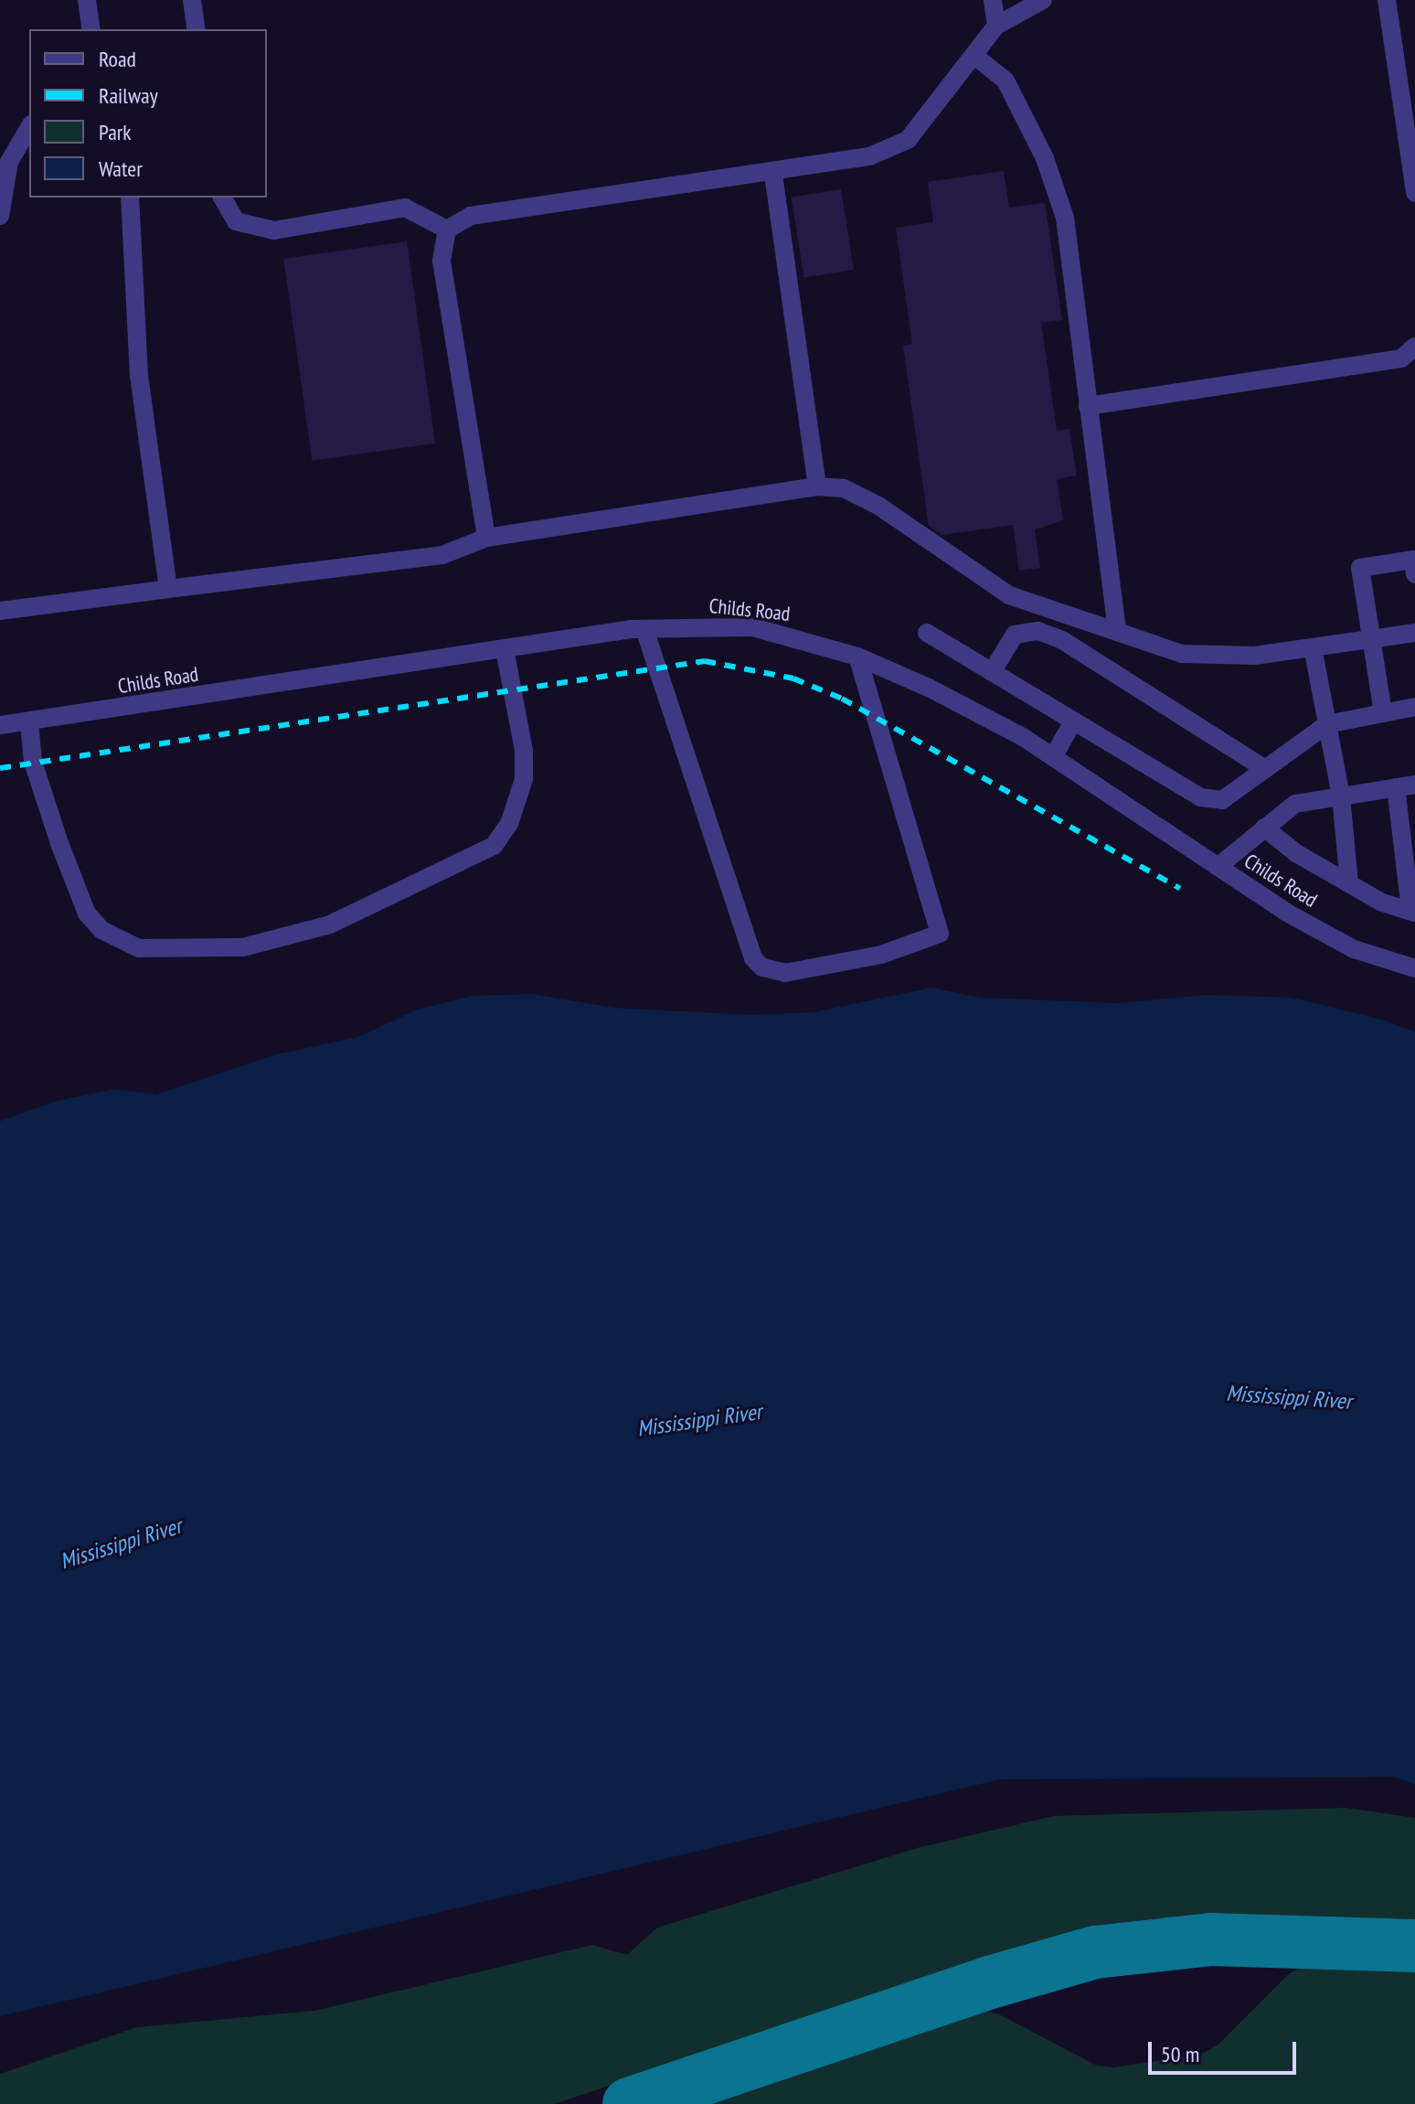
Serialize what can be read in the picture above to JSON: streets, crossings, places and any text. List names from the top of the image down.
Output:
{
  "streets": {
    "street": ["Childs Road"]
  },
  "water": ["Mississippi River"],
  "legend": [
    "Road",
    "Railway",
    "Park",
    "Water"
  ],
  "scale_bar": "50 m"
}
